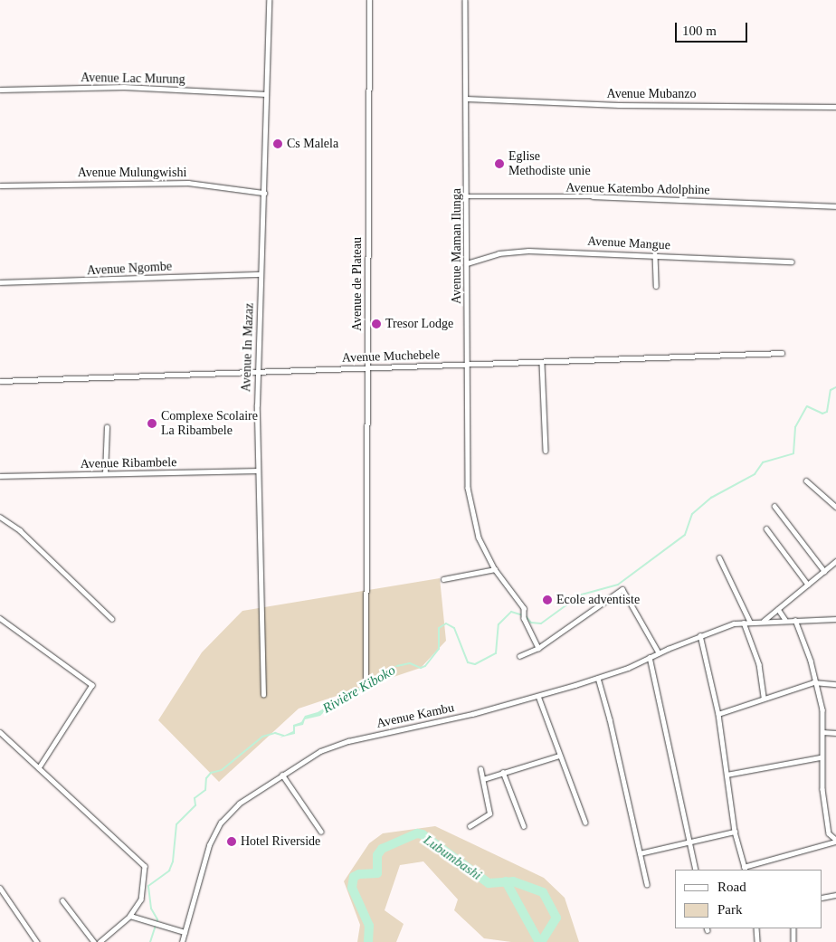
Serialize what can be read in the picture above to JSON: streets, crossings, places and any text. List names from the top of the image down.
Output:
{
  "streets": {
    "street": [
      "Avenue Lac Murung",
      "Avenue Mubanzo",
      "Avenue Mulungwishi",
      "Avenue Katembo Adolphine",
      "Avenue Mangue",
      "Avenue Maman Ilunga",
      "Avenue Ngombe",
      "Avenue de Plateau",
      "Avenue In Mazaz",
      "Avenue Muchebele",
      "Avenue Ribambele",
      "Avenue Kambu"
    ]
  },
  "crossings": [
    ["Avenue Lac Murung", "Avenue In Mazaz"],
    ["Avenue Mubanzo", "Avenue Maman Ilunga"],
    ["Avenue Mulungwishi", "Avenue In Mazaz"],
    ["Avenue Katembo Adolphine", "Avenue Maman Ilunga"],
    ["Avenue Mangue", "Avenue Maman Ilunga"],
    ["Avenue Maman Ilunga", "Avenue Muchebele"],
    ["Avenue Ngombe", "Avenue In Mazaz"],
    ["Avenue de Plateau", "Avenue Muchebele"],
    ["Avenue In Mazaz", "Avenue Muchebele"],
    ["Avenue In Mazaz", "Avenue Ribambele"]
  ],
  "water": ["Rivière Kiboko", "Lubumbashi"],
  "places": [
    "Cs Malela",
    "Eglise Methodiste unie",
    "Tresor Lodge",
    "Complexe Scolaire La Ribambele",
    "Ecole adventiste",
    "Hotel Riverside"
  ],
  "legend": ["Road", "Park"],
  "scale_bar": "100 m"
}
